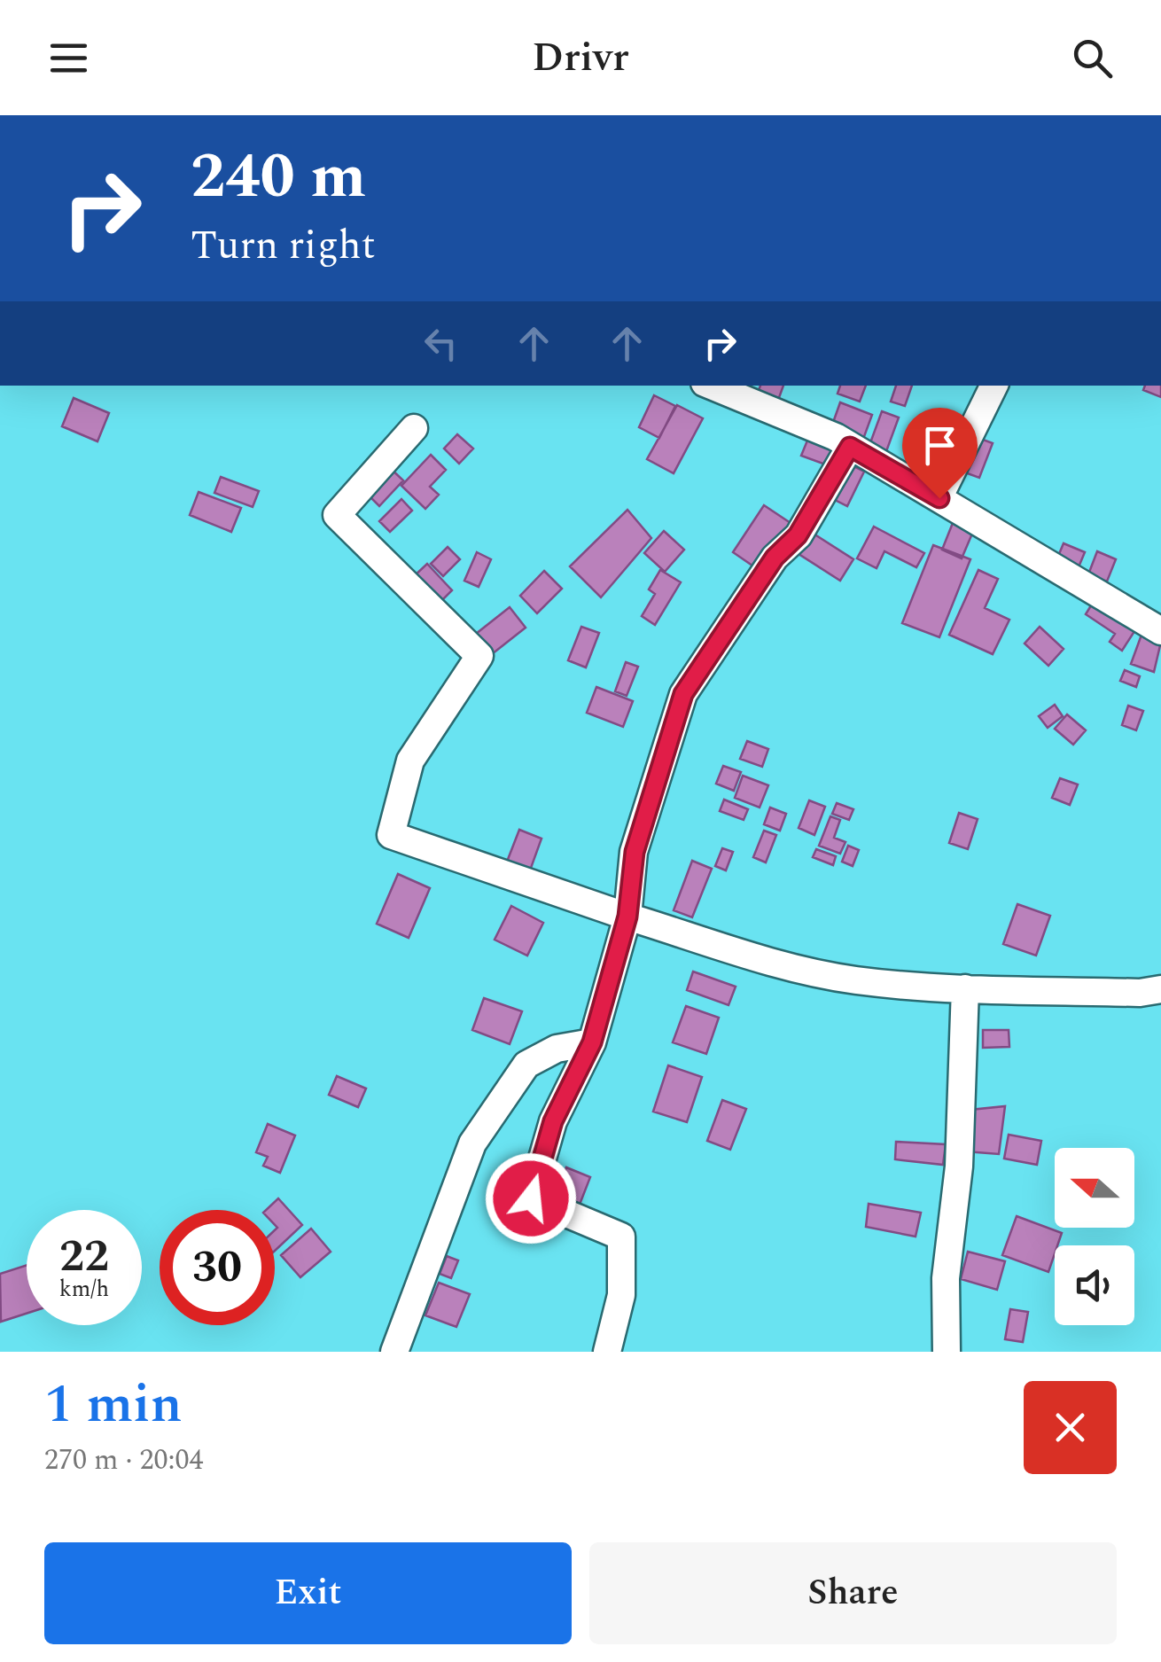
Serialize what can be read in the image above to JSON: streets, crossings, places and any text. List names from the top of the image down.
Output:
{
  "north": "left",
  "page": {
    "header": "Drivr",
    "turn": ["240 m", "Turn right"],
    "speed": "22 km/h",
    "limit": "30",
    "heading": ["1 min", "270 m · 20:04"],
    "buttons": ["Exit", "Share"]
  }
}
